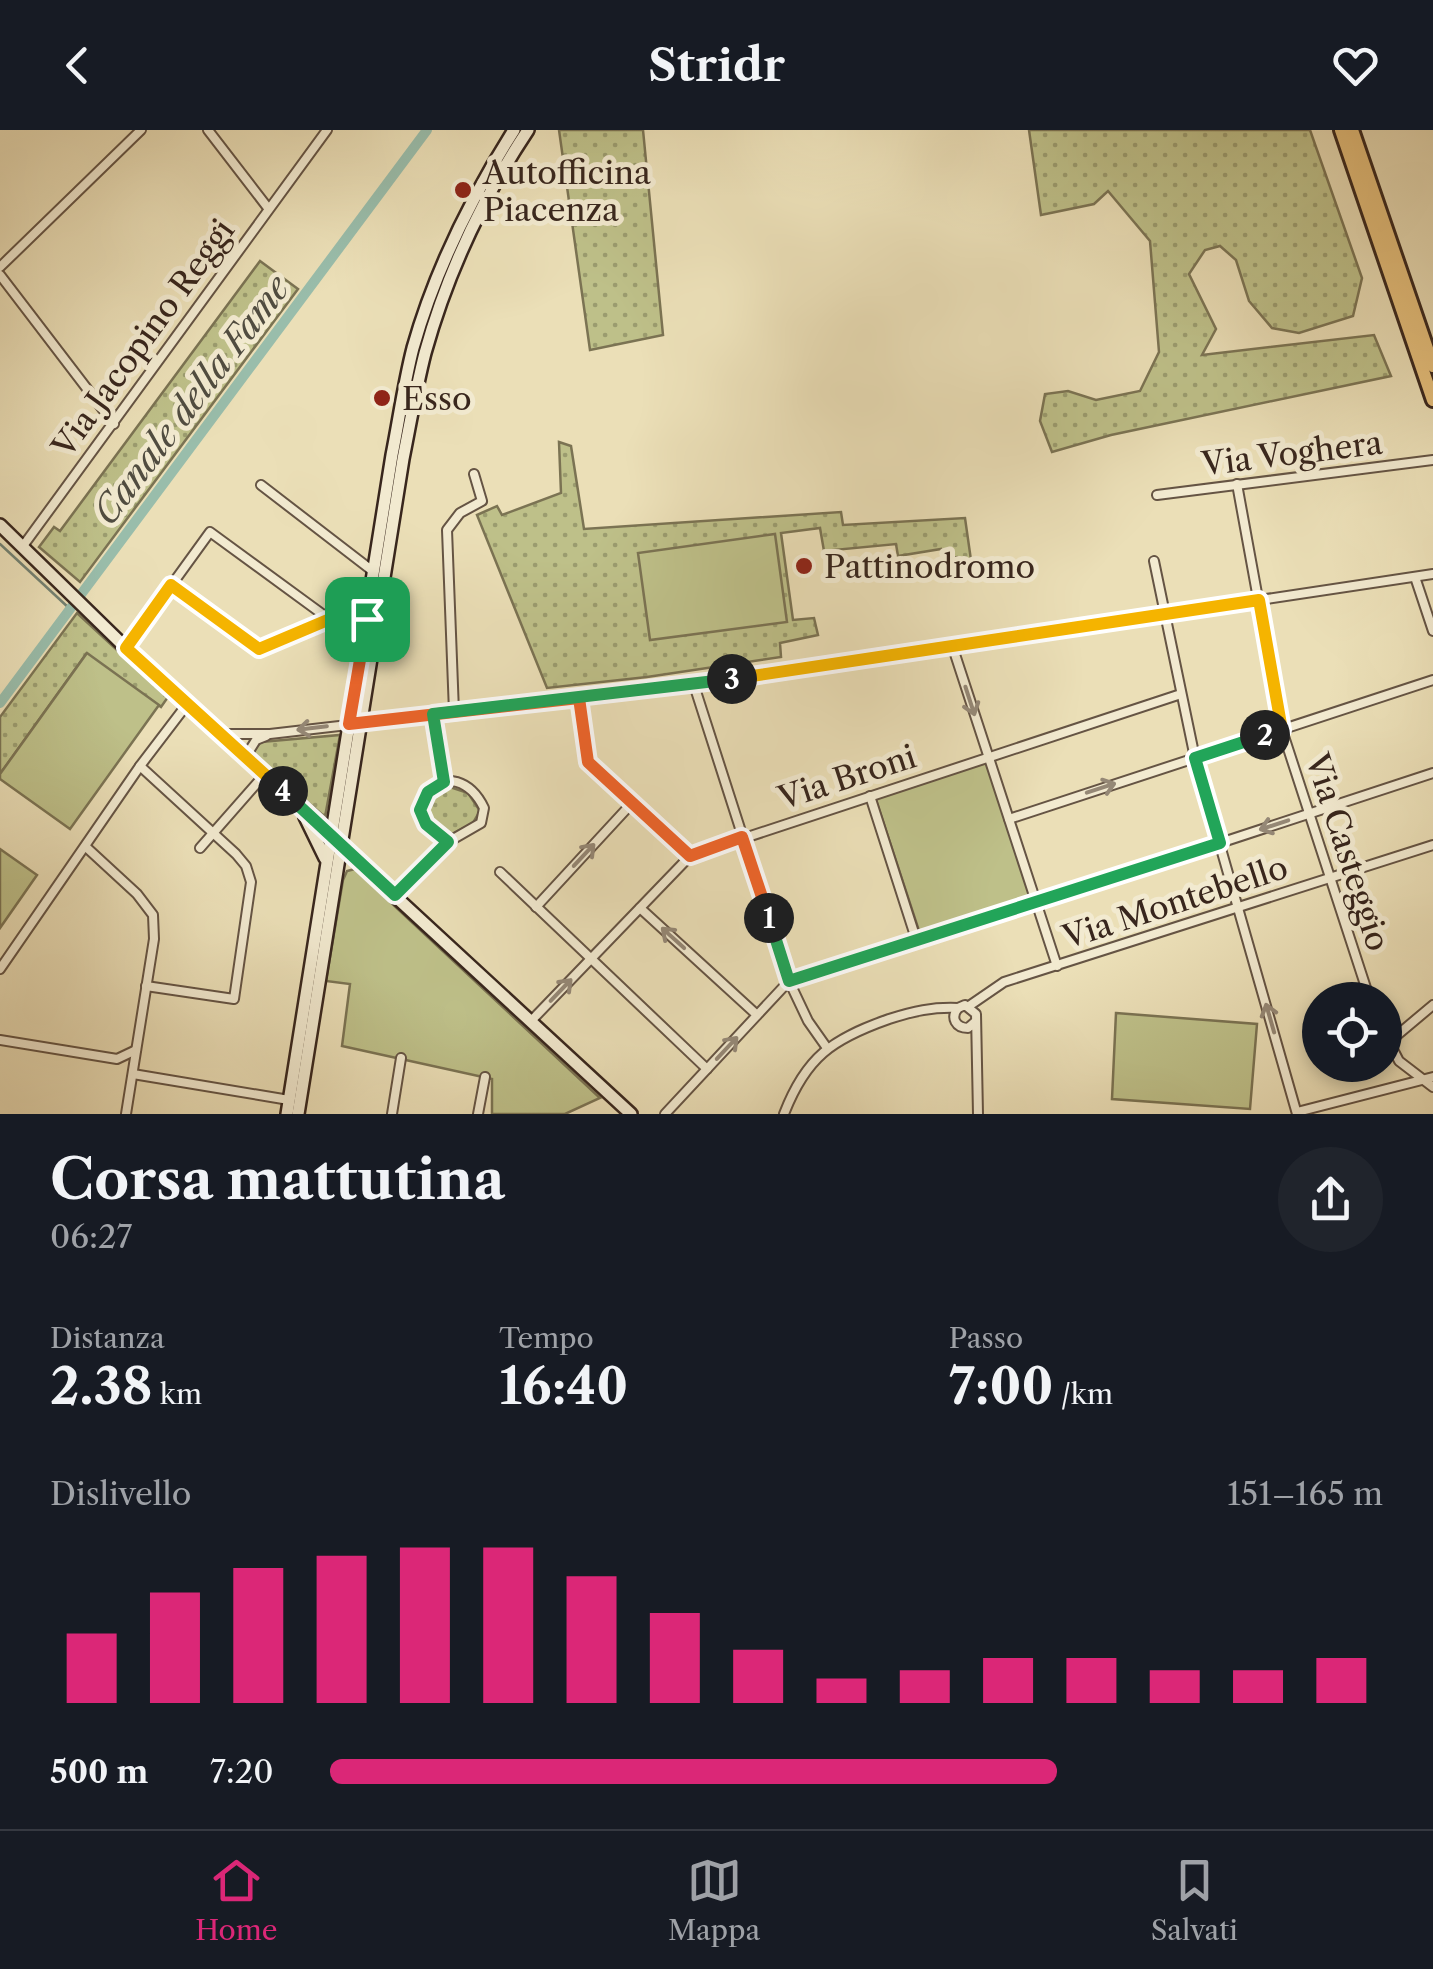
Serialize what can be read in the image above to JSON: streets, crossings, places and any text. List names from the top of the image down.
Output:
{
  "streets": {
    "street": [
      "Via Jacopino Reggi",
      "Via Voghera",
      "Via Broni",
      "Via Casteggio",
      "Via Montebello"
    ]
  },
  "crossings": [
    ["Via Voghera", "Via Casteggio"],
    ["Via Casteggio", "Via Montebello"]
  ],
  "water": ["Canale della Fame"],
  "places": ["Autofficina Piacenza", "Esso", "Pattinodromo"],
  "page": {
    "header": "Stridr",
    "pins": [
      "3",
      "2",
      "4",
      "1"
    ],
    "heading": ["Corsa mattutina", "06:27"],
    "stats": [
      ["Distanza", "2.38 km"],
      ["Tempo", "16:40"],
      ["Passo", "7:00 /km"]
    ],
    "chart": ["Dislivello", "151–165 m"],
    "list": [
      {
        "name": "500 m",
        "note": "7:20"
      }
    ],
    "tabs": ["Home", "Mappa", "Salvati"]
  }
}
